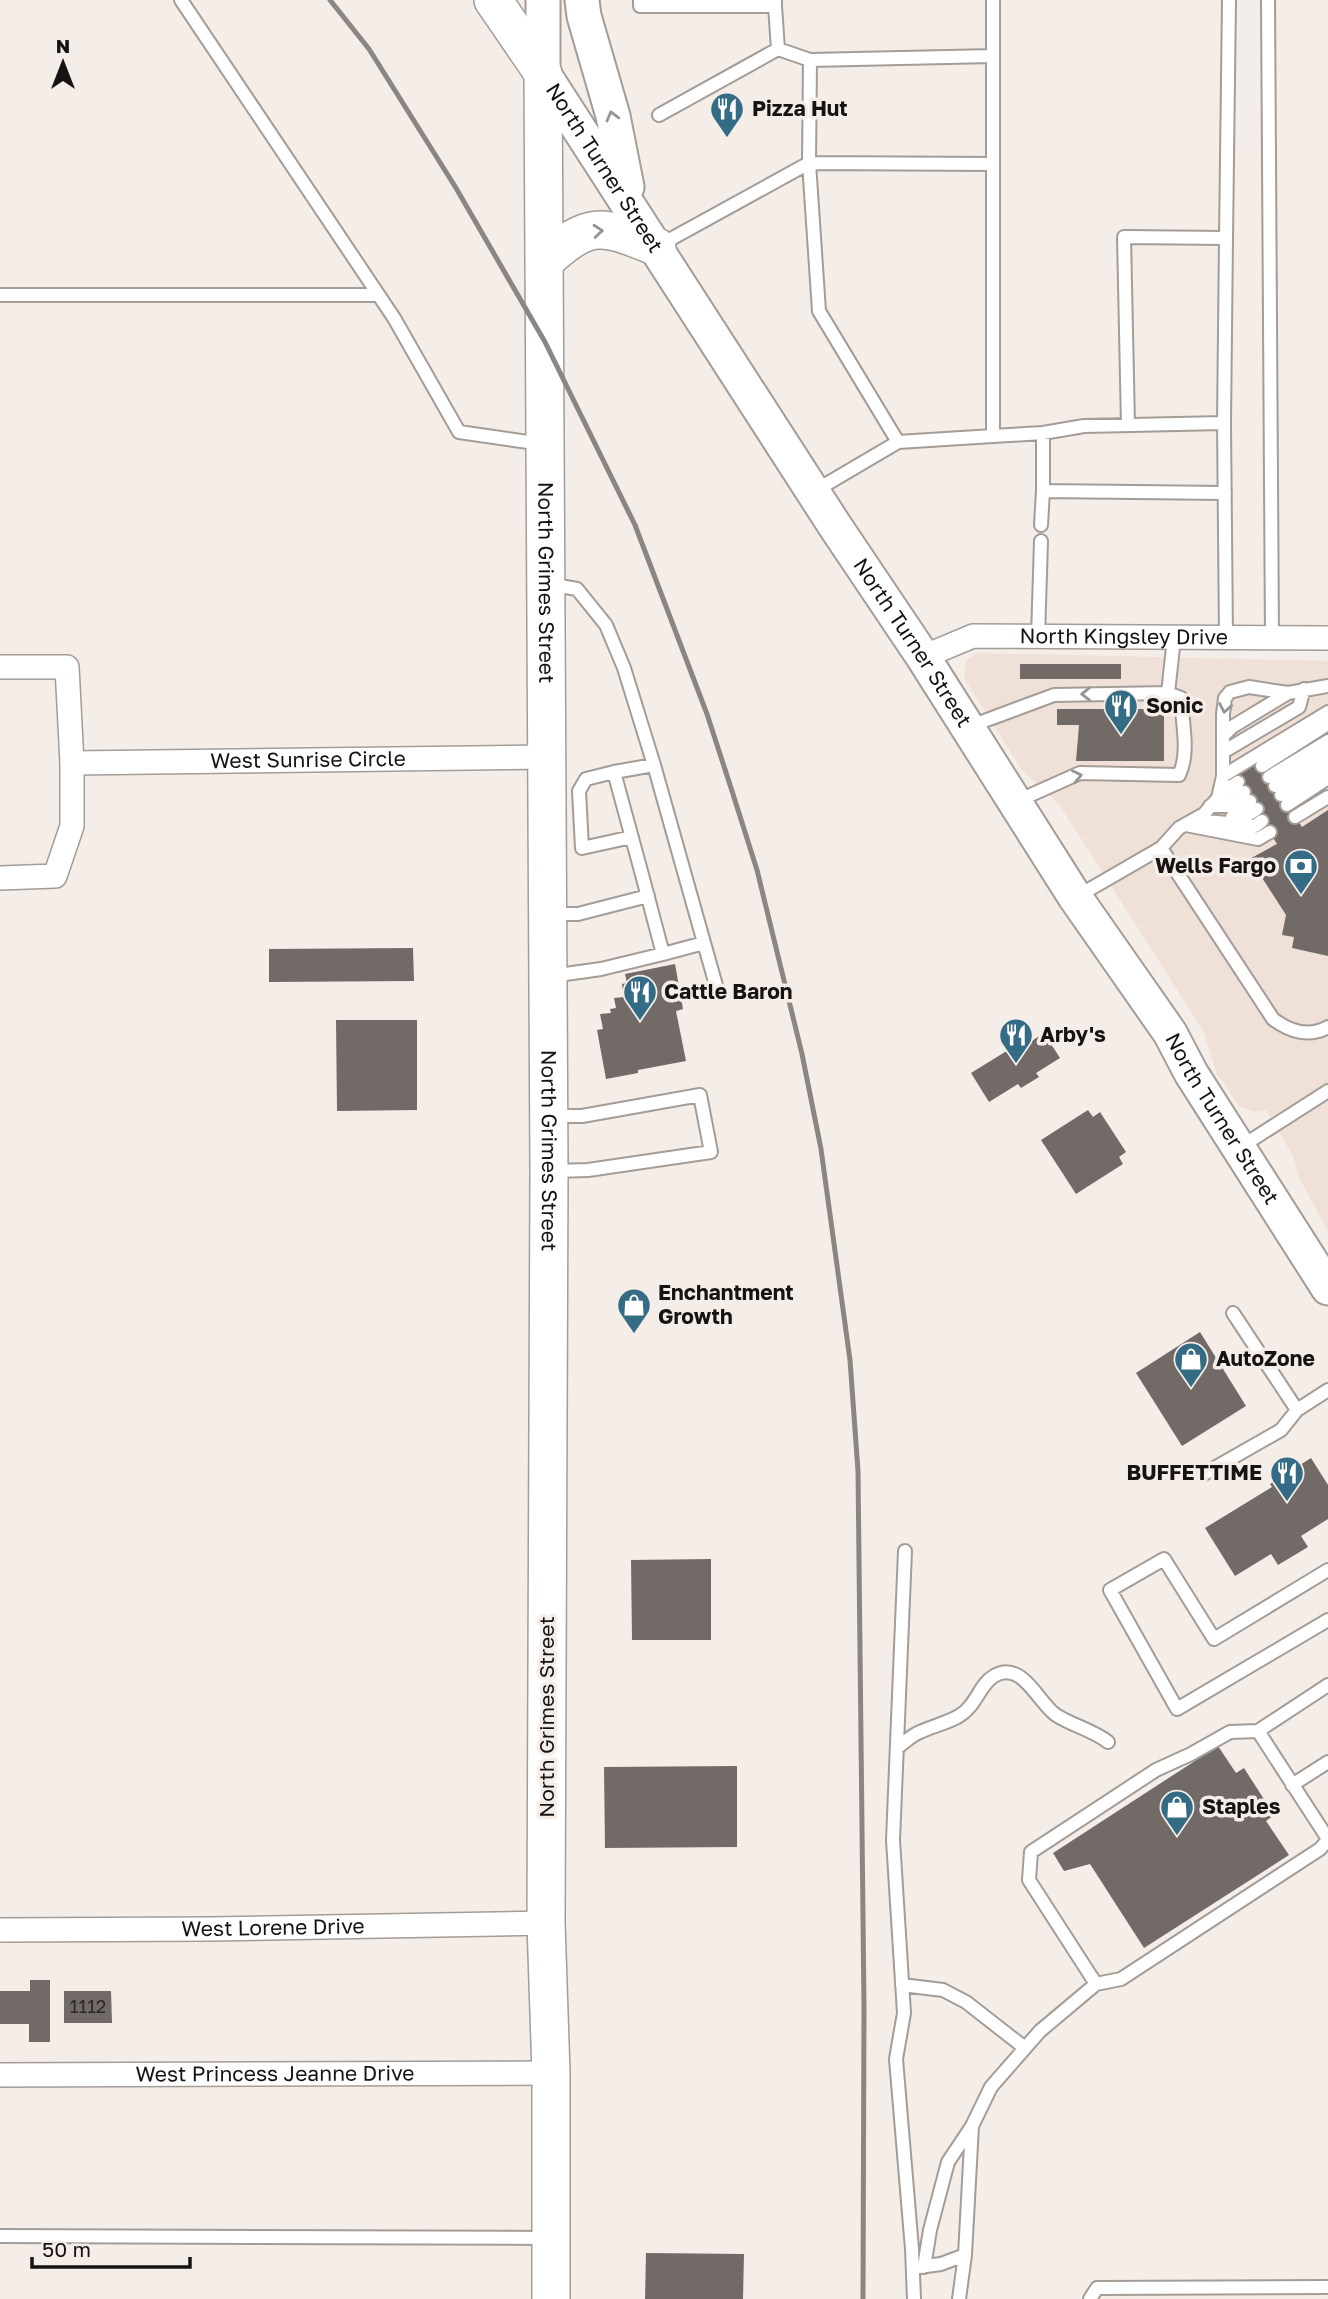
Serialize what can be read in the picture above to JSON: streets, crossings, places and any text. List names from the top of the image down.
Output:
{
  "streets": {
    "main road": ["North Turner Street", "North Grimes Street"],
    "street": [
      "North Kingsley Drive",
      "West Sunrise Circle",
      "West Lorene Drive",
      "West Princess Jeanne Drive"
    ]
  },
  "crossings": [
    ["North Turner Street", "North Grimes Street"],
    ["North Turner Street", "North Kingsley Drive"],
    ["North Grimes Street", "West Sunrise Circle"],
    ["North Grimes Street", "West Lorene Drive"],
    ["North Grimes Street", "West Princess Jeanne Drive"]
  ],
  "places": {
    "restaurant": [
      "Pizza Hut",
      "Sonic",
      "Cattle Baron",
      "Arby's",
      "BUFFETTIME"
    ],
    "bank": ["Wells Fargo"],
    "shop": ["Enchantment Growth", "AutoZone", "Staples"]
  },
  "house_numbers": ["1112"],
  "scale_bar": "50 m",
  "north": "top"
}
